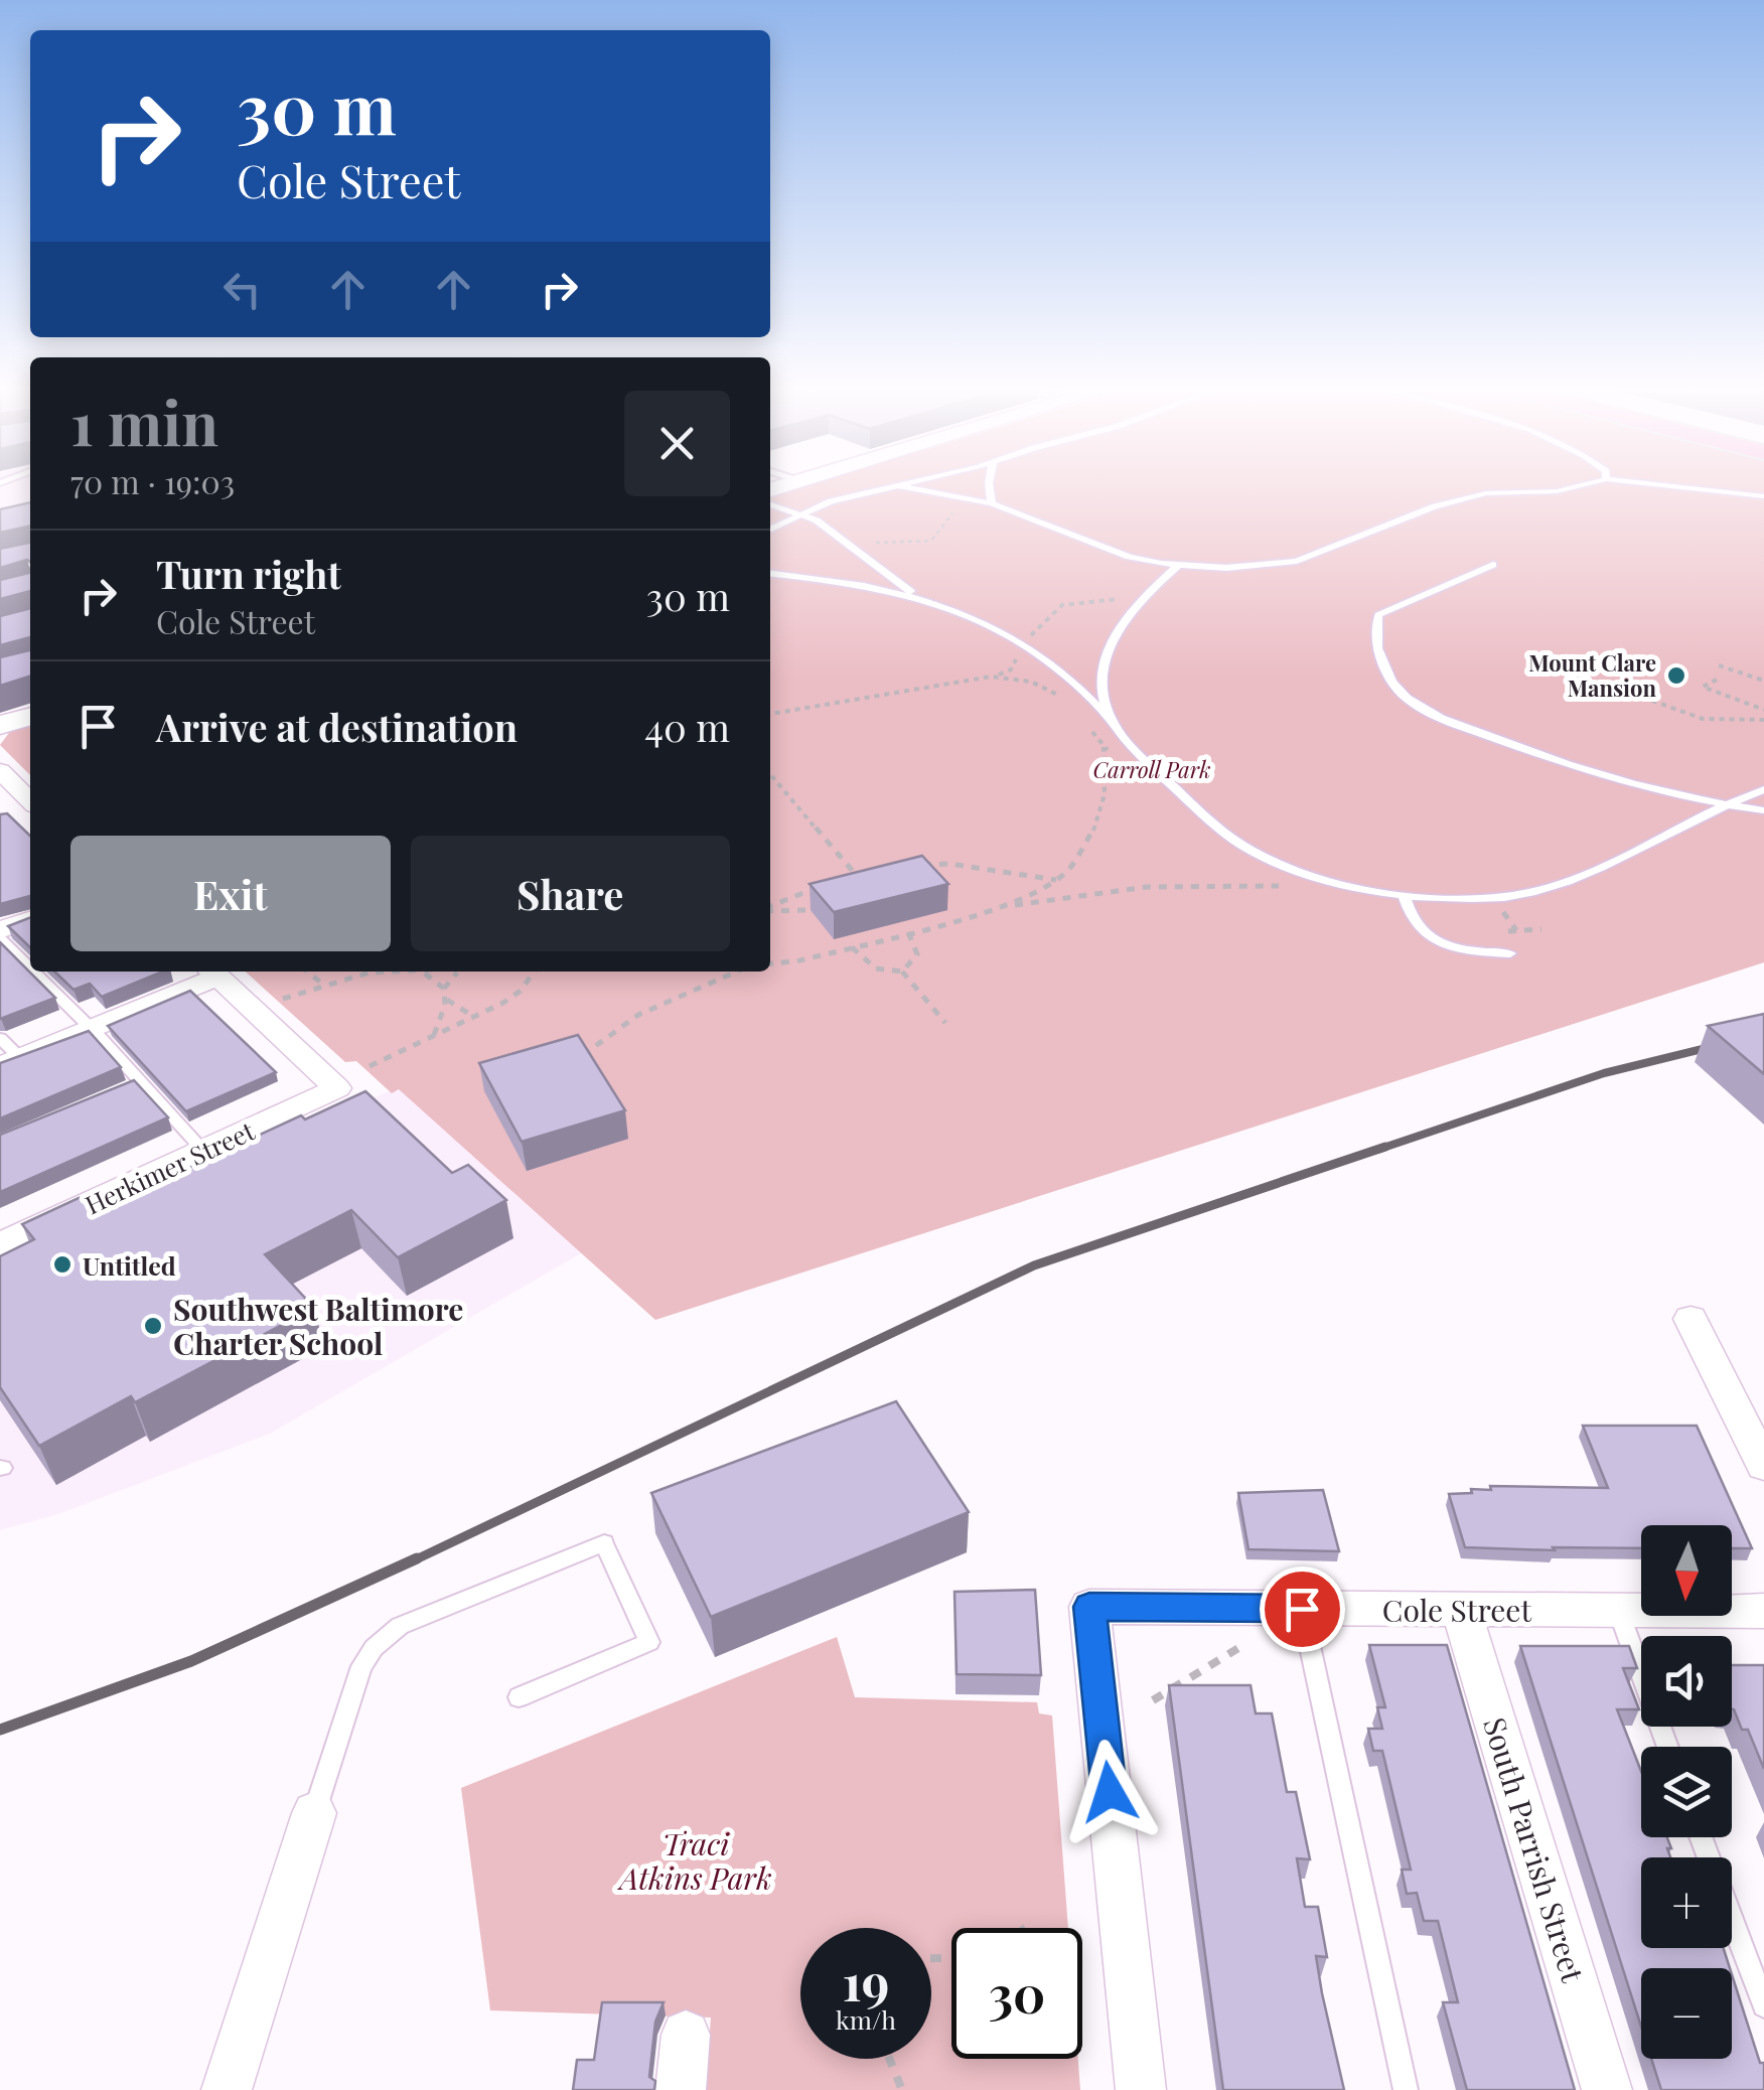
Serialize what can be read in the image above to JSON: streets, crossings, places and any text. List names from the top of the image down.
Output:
{
  "streets": {
    "street": ["Herkimer Street", "Cole Street", "South Parrish Street"]
  },
  "crossings": [
    ["Cole Street", "South Parrish Street"]
  ],
  "parks": ["Carroll Park", "Traci Atkins Park"],
  "places": ["Mount Clare Mansion", "Untitled", "Southwest Baltimore Charter School"],
  "north": "bottom",
  "page": {
    "turn": ["30 m", "Cole Street"],
    "heading": ["1 min", "70 m · 19:03"],
    "list": [
      {
        "name": "Turn right",
        "note": "Cole Street",
        "value": "30 m"
      },
      {
        "name": "Arrive at destination",
        "value": "40 m"
      }
    ],
    "buttons": ["Exit", "Share"],
    "map_buttons": ["+", "−"],
    "speed": "19 km/h",
    "limit": "30"
  }
}
